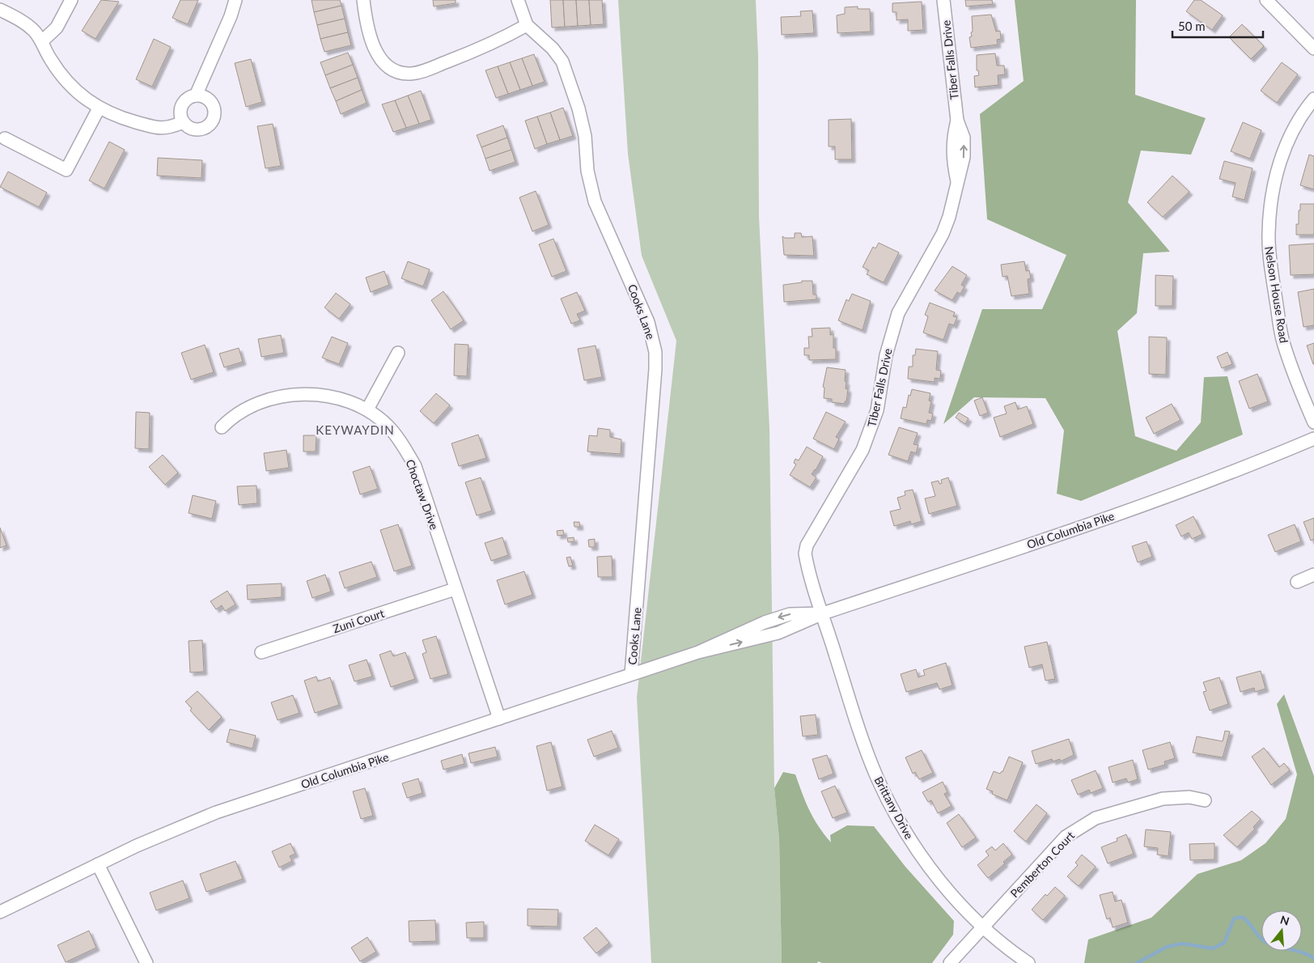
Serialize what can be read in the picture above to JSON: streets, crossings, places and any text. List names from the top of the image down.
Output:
{
  "streets": {
    "street": [
      "Tiber Falls Drive",
      "Nelson House Road",
      "Cooks Lane",
      "Choctaw Drive",
      "Old Columbia Pike",
      "Zuni Court",
      "Brittany Drive",
      "Pemberton Court"
    ]
  },
  "crossings": [
    ["Tiber Falls Drive", "Old Columbia Pike"],
    ["Tiber Falls Drive", "Brittany Drive"],
    ["Cooks Lane", "Old Columbia Pike"],
    ["Choctaw Drive", "Old Columbia Pike"],
    ["Choctaw Drive", "Zuni Court"],
    ["Old Columbia Pike", "Brittany Drive"],
    ["Brittany Drive", "Pemberton Court"]
  ],
  "districts": ["KEYWAYDIN"],
  "scale_bar": "50 m",
  "north": "top"
}
